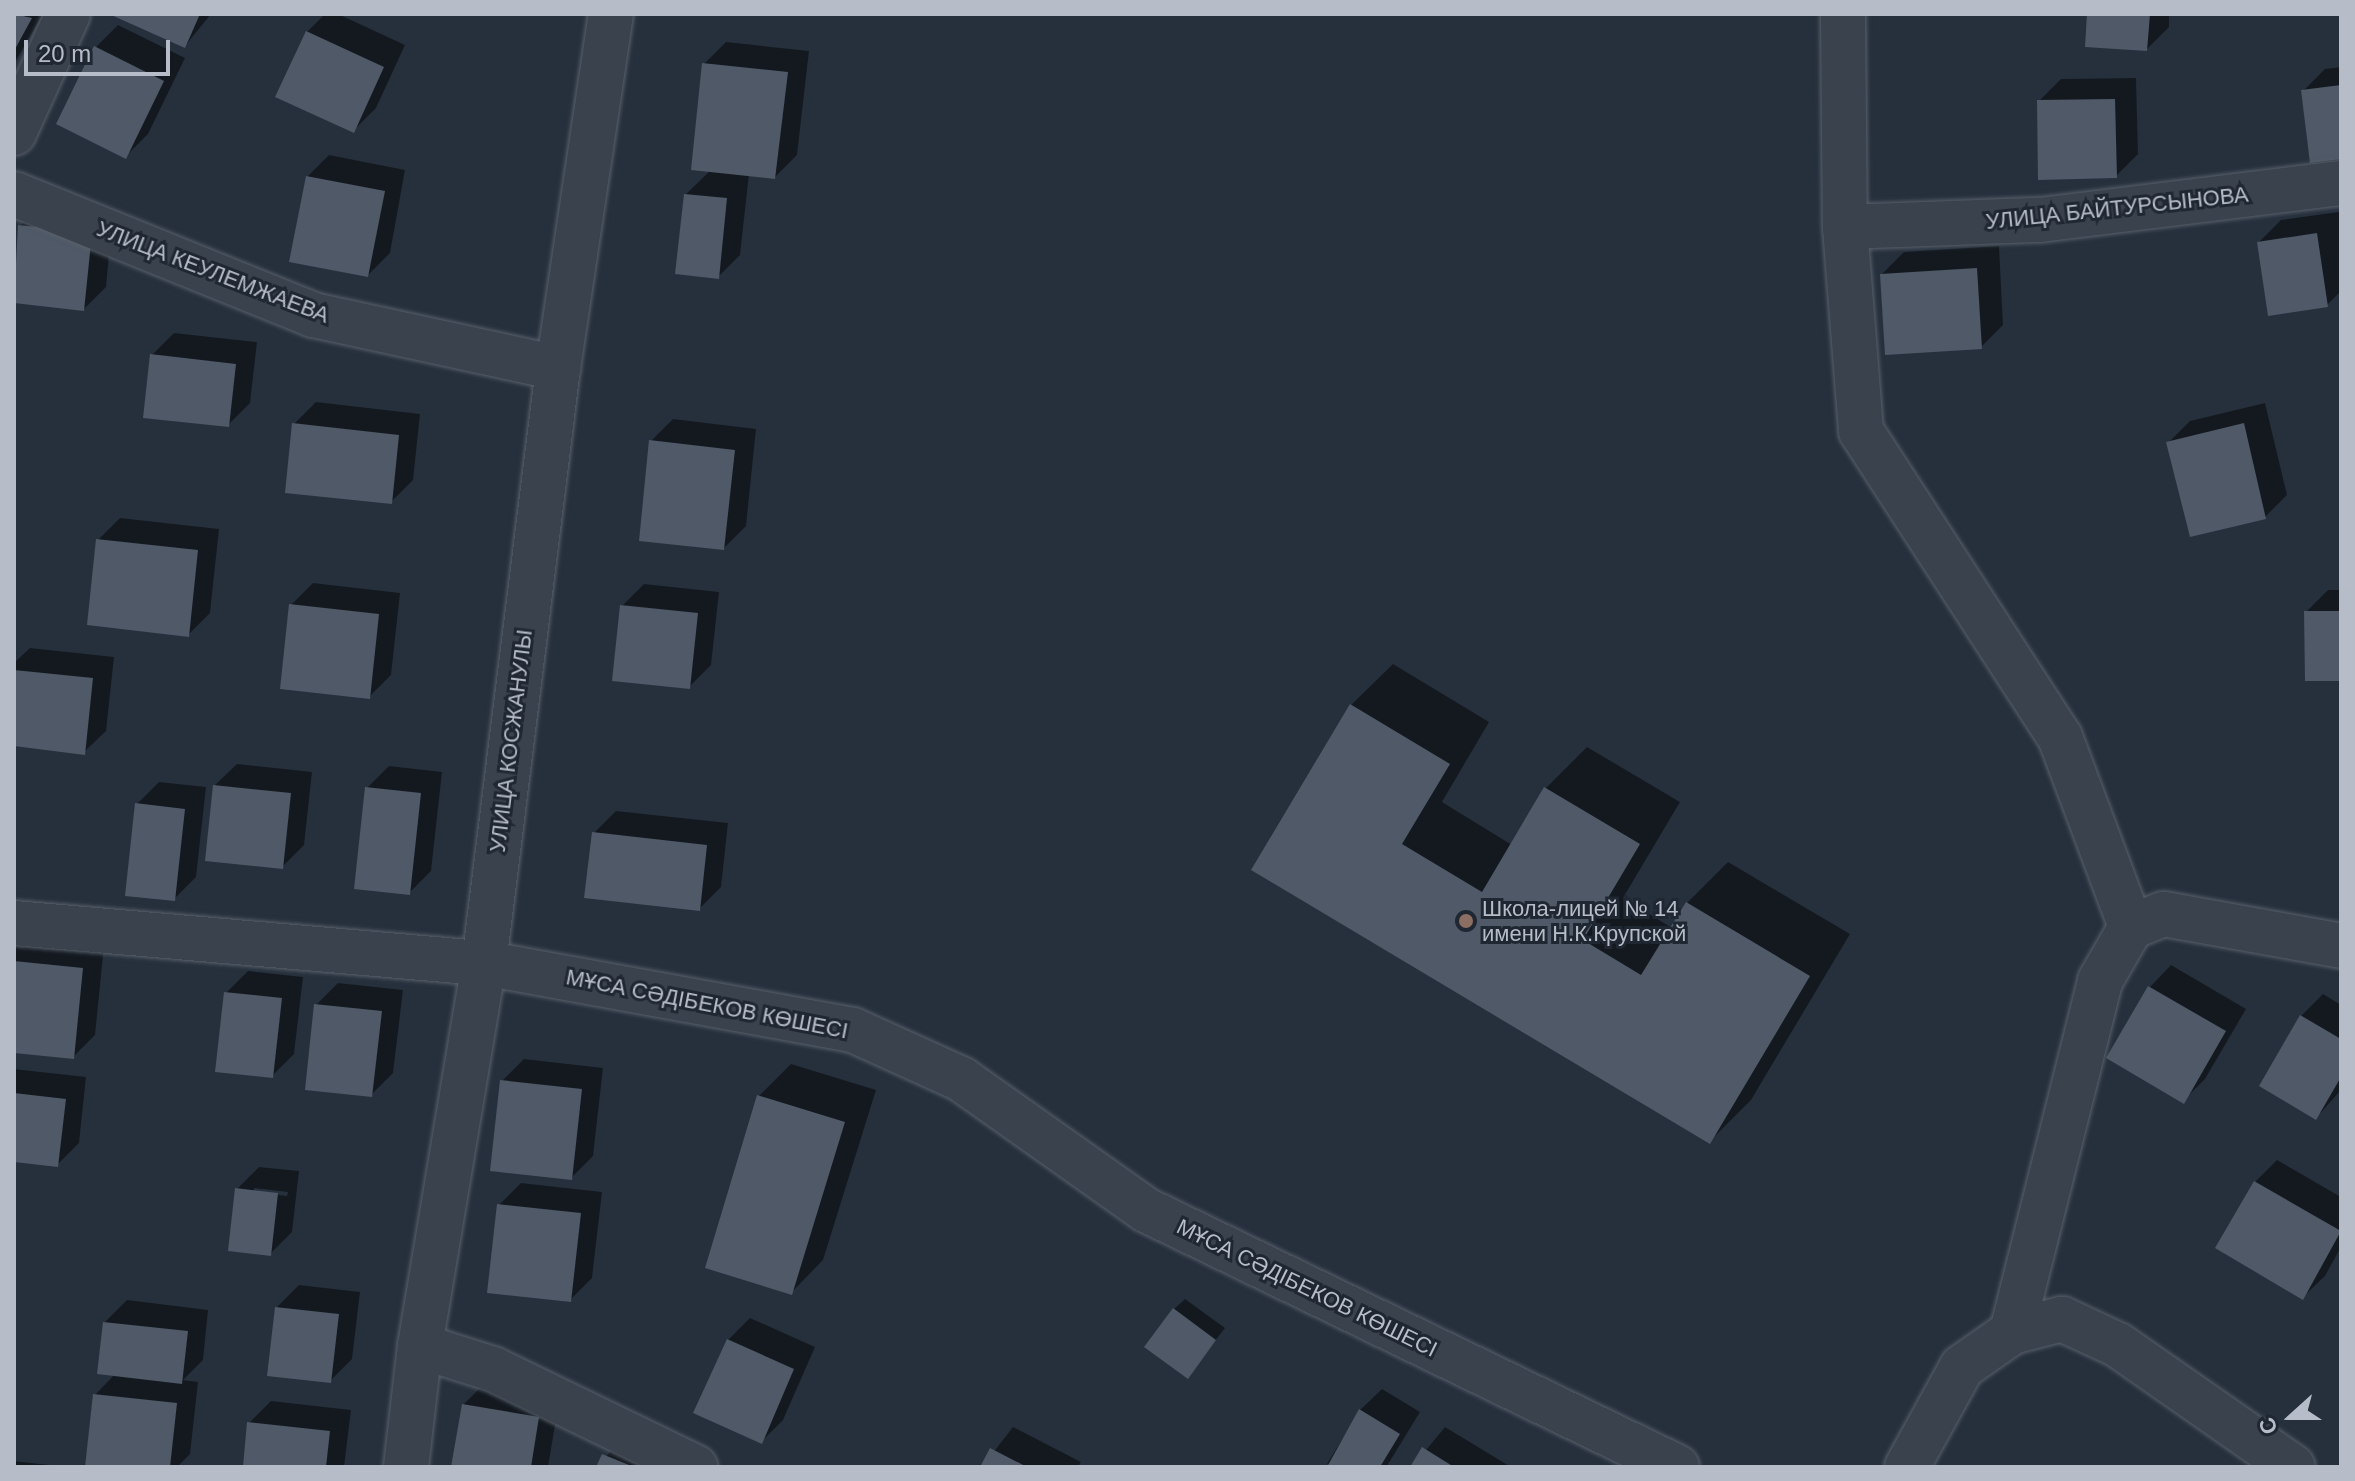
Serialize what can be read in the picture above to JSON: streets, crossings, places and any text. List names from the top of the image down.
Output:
{
  "streets": {
    "street": [
      "УЛИЦА БАЙТУРСЫНОВА",
      "УЛИЦА КЕУЛЕМЖАЕВА",
      "УЛИЦА КОСЖАНУЛЫ",
      "МҰСА СӘДІБЕКОВ КӨШЕСІ"
    ]
  },
  "crossings": [
    ["УЛИЦА КЕУЛЕМЖАЕВА", "УЛИЦА КОСЖАНУЛЫ"],
    ["УЛИЦА КОСЖАНУЛЫ", "МҰСА СӘДІБЕКОВ КӨШЕСІ"]
  ],
  "places": ["Школа-лицей № 14 имени Н.К.Крупской"],
  "scale_bar": "20 m",
  "north": "left"
}
